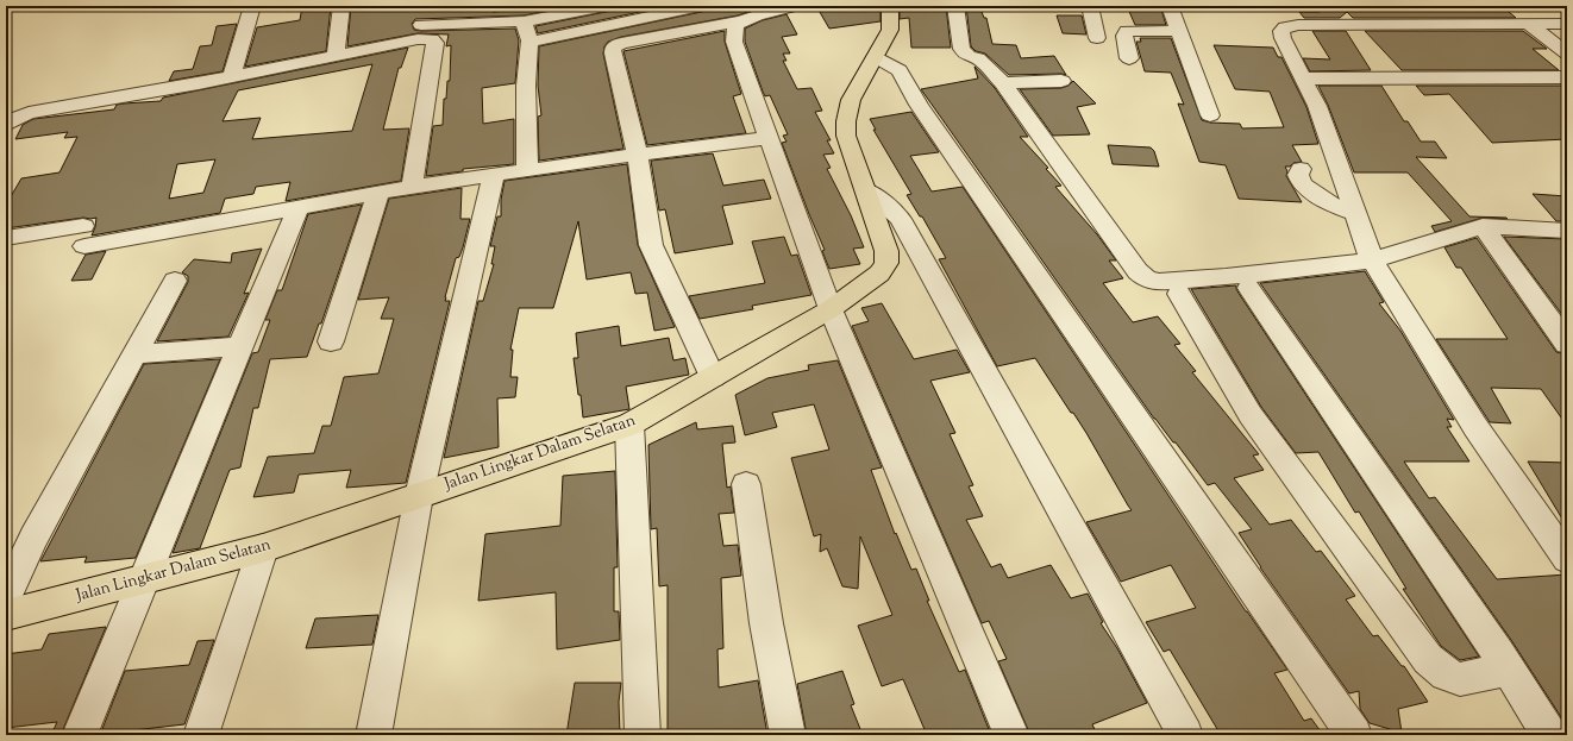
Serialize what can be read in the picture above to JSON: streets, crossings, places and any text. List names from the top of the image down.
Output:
{
  "streets": {
    "main road": ["Jalan Lingkar Dalam Selatan"]
  }
}
